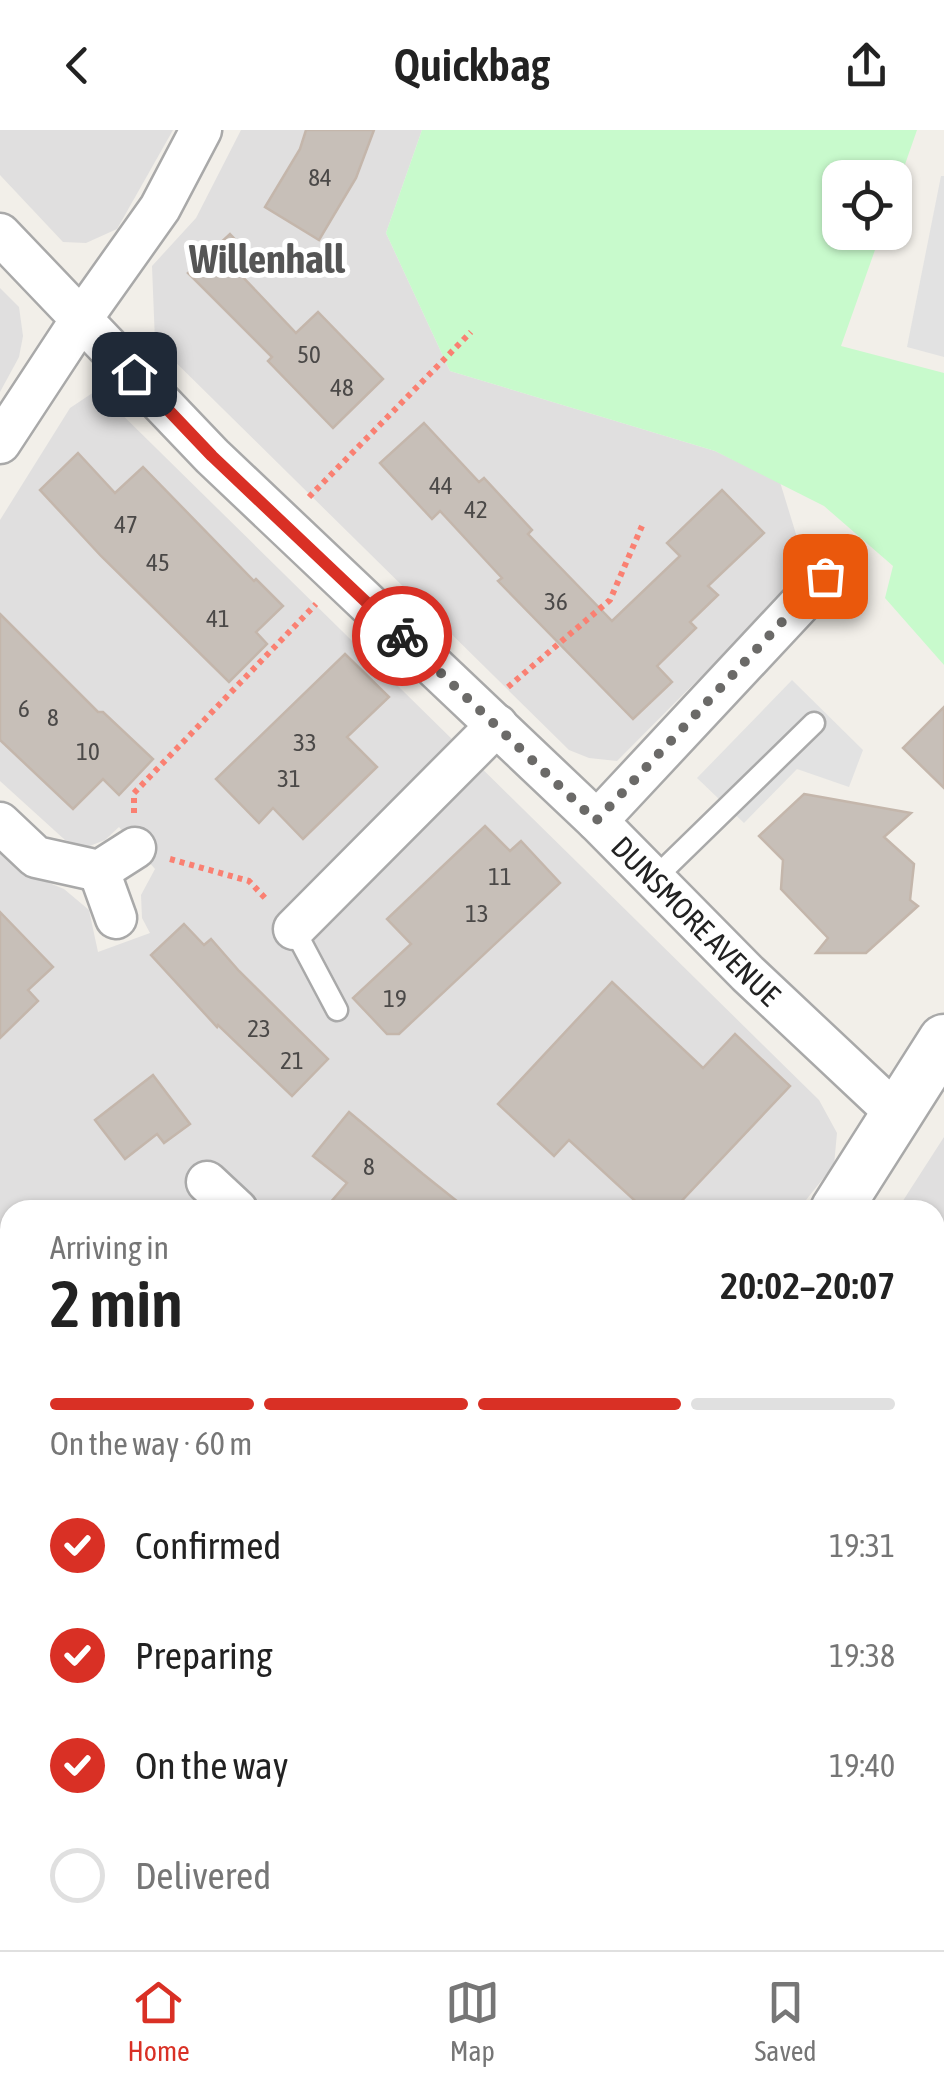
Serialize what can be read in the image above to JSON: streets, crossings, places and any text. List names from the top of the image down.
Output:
{
  "streets": {
    "street": ["DUNSMORE AVENUE"]
  },
  "districts": ["Willenhall"],
  "house_numbers": [
    "84",
    "50",
    "48",
    "44",
    "42",
    "47",
    "45",
    "36",
    "41",
    "6",
    "8",
    "33",
    "10",
    "31",
    "11",
    "13",
    "19",
    "23",
    "21",
    "8"
  ],
  "page": {
    "header": "Quickbag",
    "heading": ["2 min", "Arriving in", "20:02–20:07"],
    "bar": "On the way · 60 m",
    "list": [
      ["Confirmed", "19:31"],
      ["Preparing", "19:38"],
      ["On the way", "19:40"],
      "Delivered"
    ],
    "tabs": ["Home", "Map", "Saved"]
  }
}
